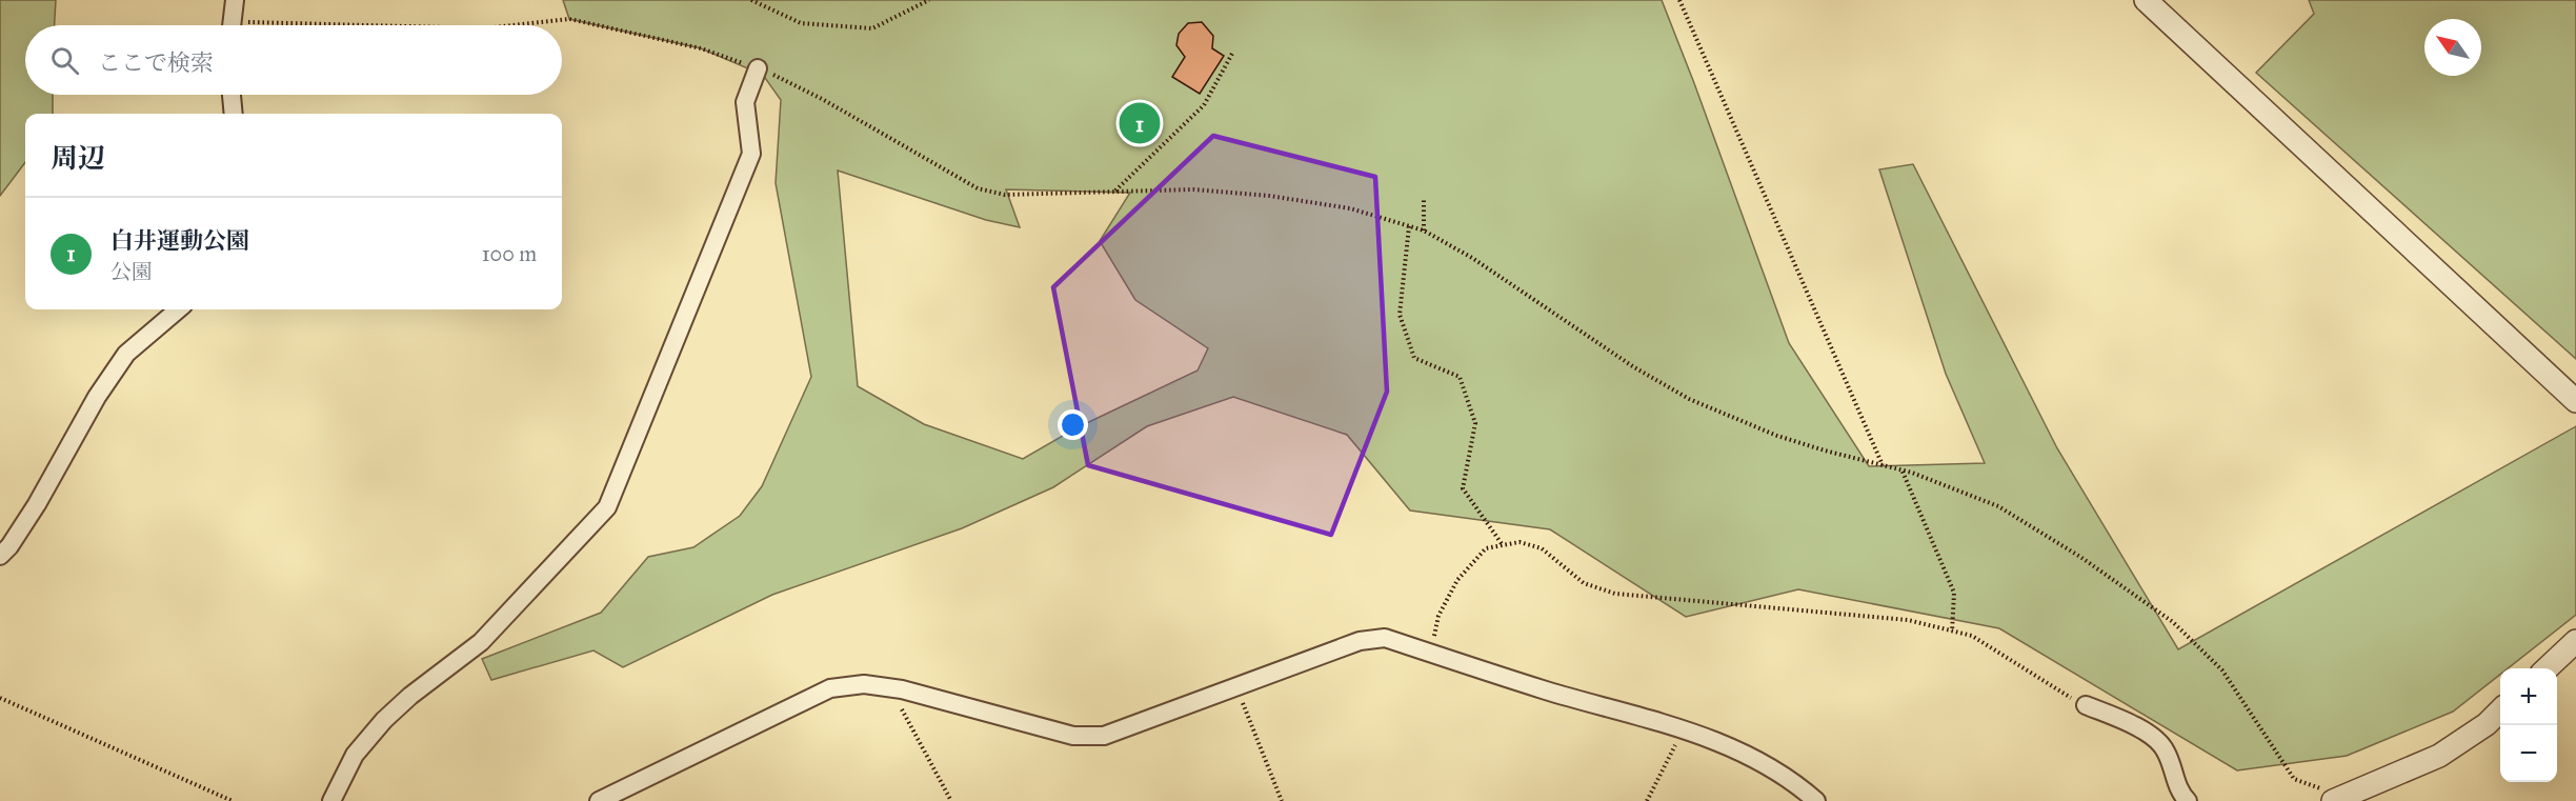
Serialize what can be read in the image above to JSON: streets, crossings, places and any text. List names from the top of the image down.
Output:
{
  "north": "top left",
  "page": {
    "search": "ここで検索",
    "pins": "1",
    "heading": "周辺",
    "list": [
      {
        "mark": "1",
        "name": "白井運動公園",
        "note": "公園",
        "value": "100 m"
      }
    ],
    "map_buttons": ["+", "−"]
  }
}
